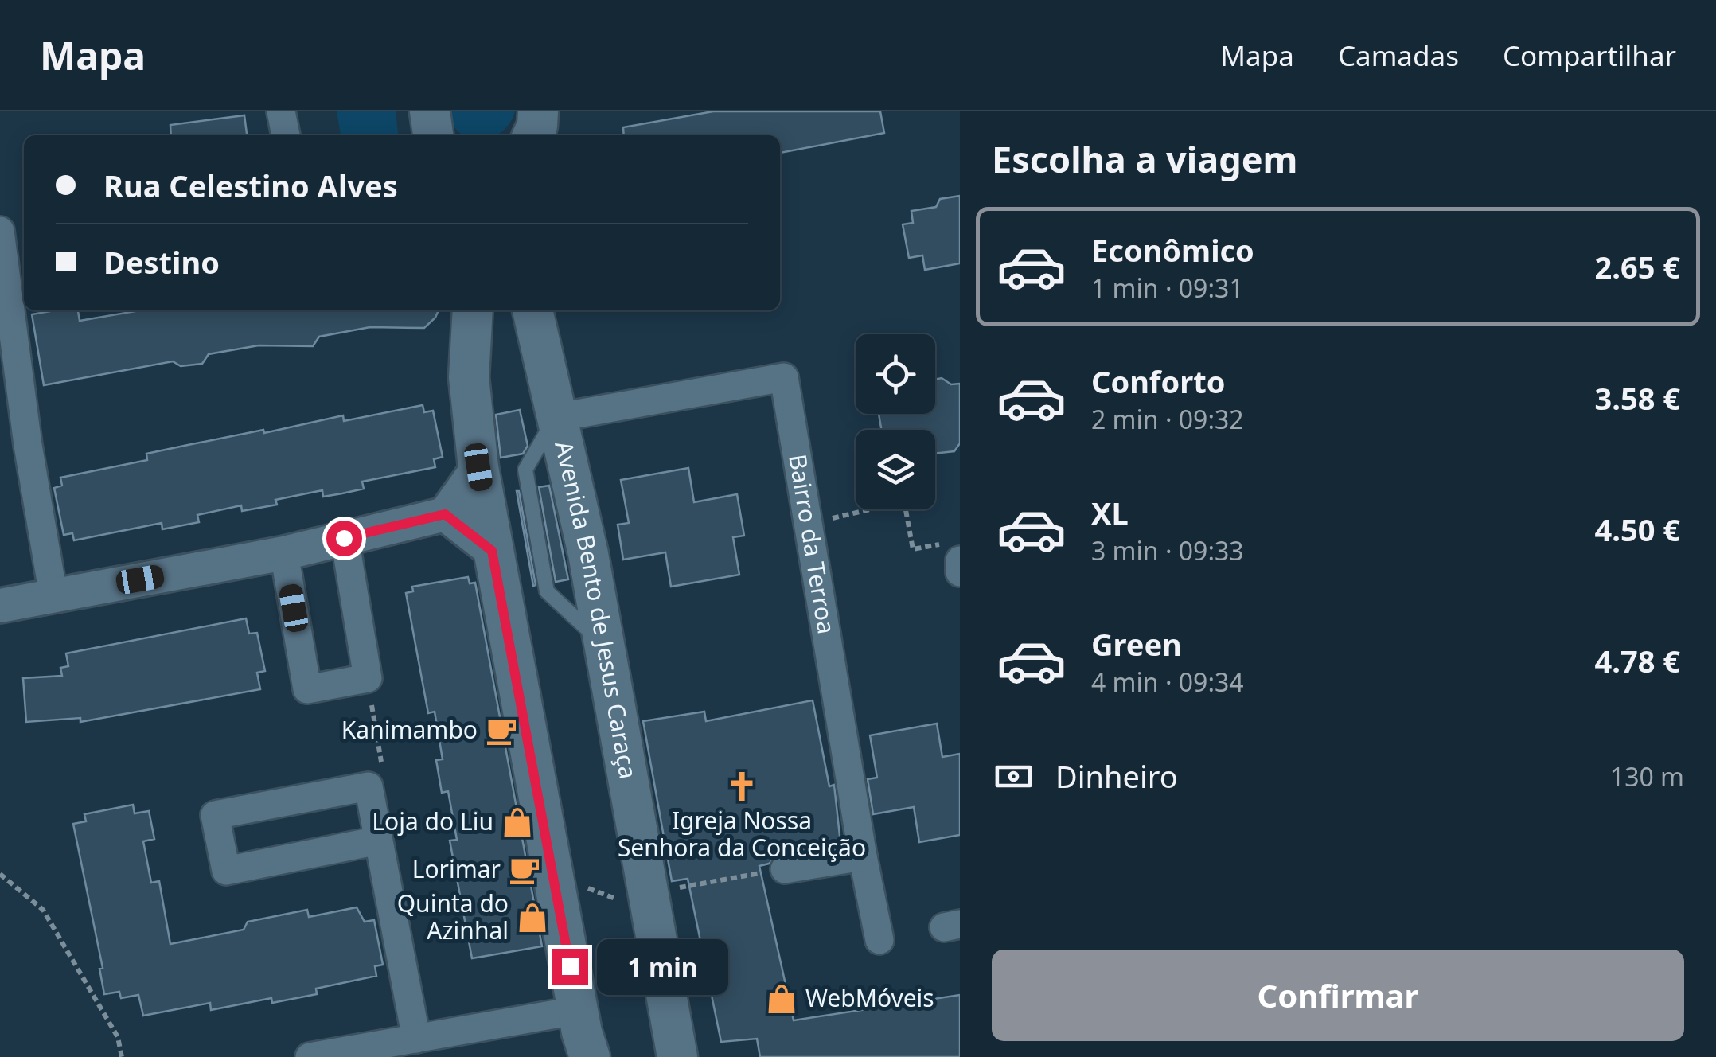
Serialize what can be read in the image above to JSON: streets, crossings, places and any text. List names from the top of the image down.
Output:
{
  "streets": {
    "main road": ["Avenida Bento de Jesus Caraça"],
    "street": ["Bairro da Terroa"]
  },
  "crossings": [
    ["Bairro da Terroa", "Avenida Bento de Jesus Caraça"]
  ],
  "places": {
    "cafe": ["Kanimambo", "Lorimar"],
    "church": ["Igreja Nossa Senhora da Conceição"],
    "shop": ["Loja do Liu", "Quinta do Azinhal", "WebMóveis"]
  },
  "page": {
    "header": "Mapa",
    "nav": ["Mapa", "Camadas", "Compartilhar"],
    "heading": "Escolha a viagem",
    "banner": ["Rua Celestino Alves", "Destino"],
    "list": [
      {
        "name": "Econômico",
        "note": "1 min · 09:31",
        "value": "2.65 €"
      },
      {
        "name": "Conforto",
        "note": "2 min · 09:32",
        "value": "3.58 €"
      },
      {
        "name": "XL",
        "note": "3 min · 09:33",
        "value": "4.50 €"
      },
      {
        "name": "Green",
        "note": "4 min · 09:34",
        "value": "4.78 €"
      }
    ],
    "pay": ["Dinheiro", "130 m"],
    "buttons": "Confirmar",
    "bubble": "1 min"
  }
}
